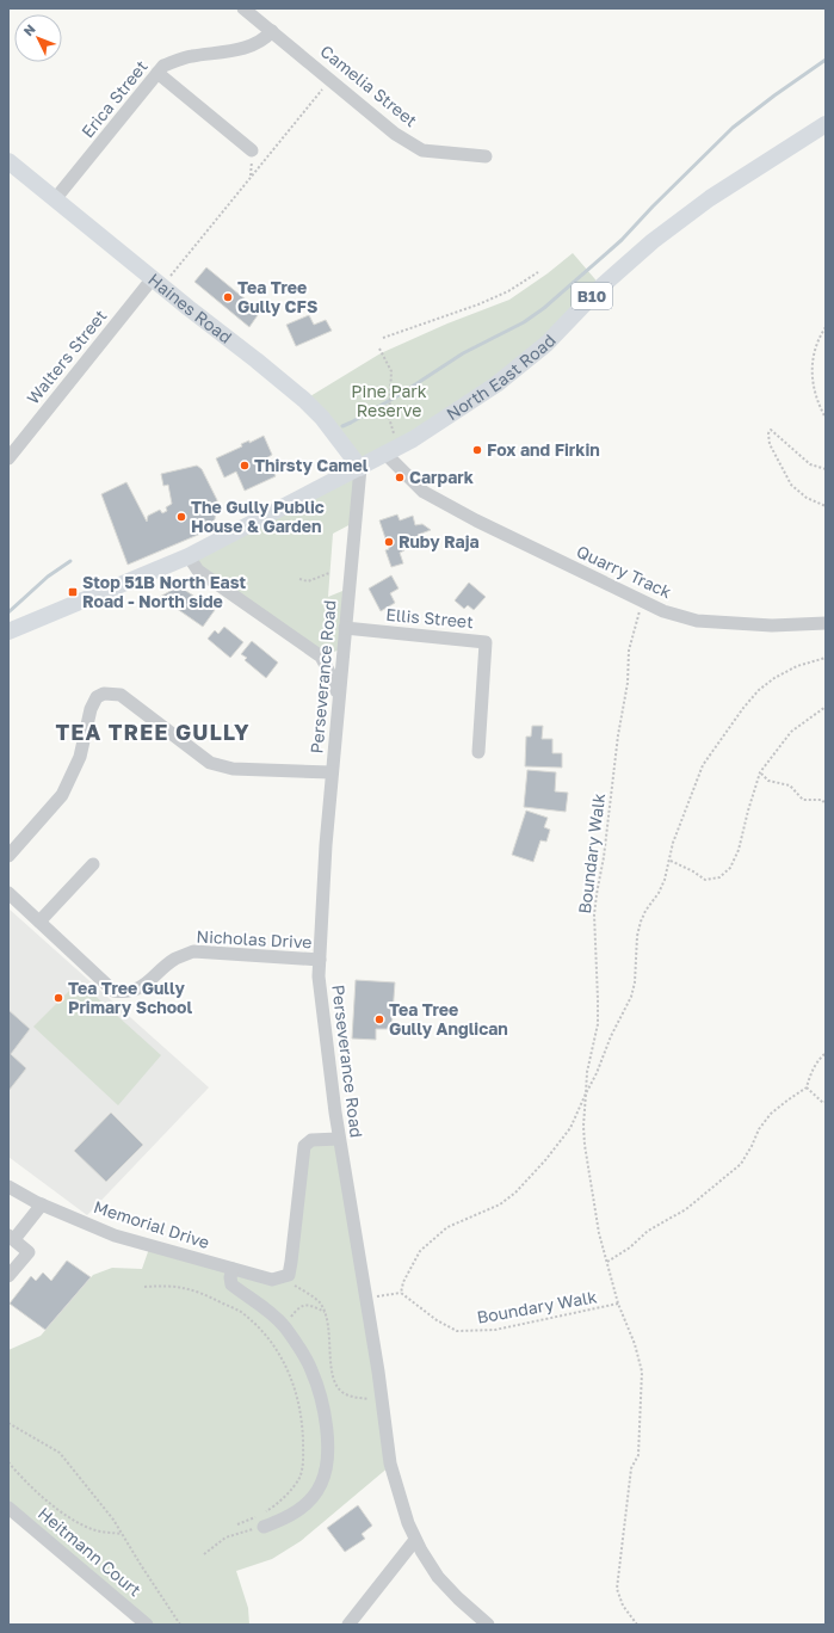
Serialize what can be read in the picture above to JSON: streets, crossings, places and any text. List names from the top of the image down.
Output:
{
  "streets": {
    "main road": ["B10", "Haines Road", "North East Road"],
    "street": [
      "Camelia Street",
      "Erica Street",
      "Walters Street",
      "Quarry Track",
      "Ellis Street",
      "Perseverance Road",
      "Nicholas Drive",
      "Memorial Drive",
      "Heitmann Court"
    ],
    "path": ["Boundary Walk"]
  },
  "crossings": [
    ["Camelia Street", "Erica Street"],
    ["Erica Street", "Haines Road"],
    ["Haines Road", "Walters Street"],
    ["Haines Road", "North East Road"],
    ["Haines Road", "Perseverance Road"],
    ["North East Road", "Quarry Track"],
    ["North East Road", "Perseverance Road"],
    ["Quarry Track", "Boundary Walk"],
    ["Ellis Street", "Perseverance Road"],
    ["Perseverance Road", "Nicholas Drive"]
  ],
  "districts": ["TEA TREE GULLY"],
  "parks": ["Pine Park Reserve"],
  "places": {
    "other": [
      "Tea Tree Gully CFS",
      "Fox and Firkin",
      "Thirsty Camel",
      "Carpark",
      "The Gully Public House & Garden",
      "Ruby Raja",
      "Tea Tree Gully Primary School",
      "Tea Tree Gully Anglican"
    ],
    "transit": ["Stop 51B North East Road - North side"]
  },
  "north": "top left"
}
